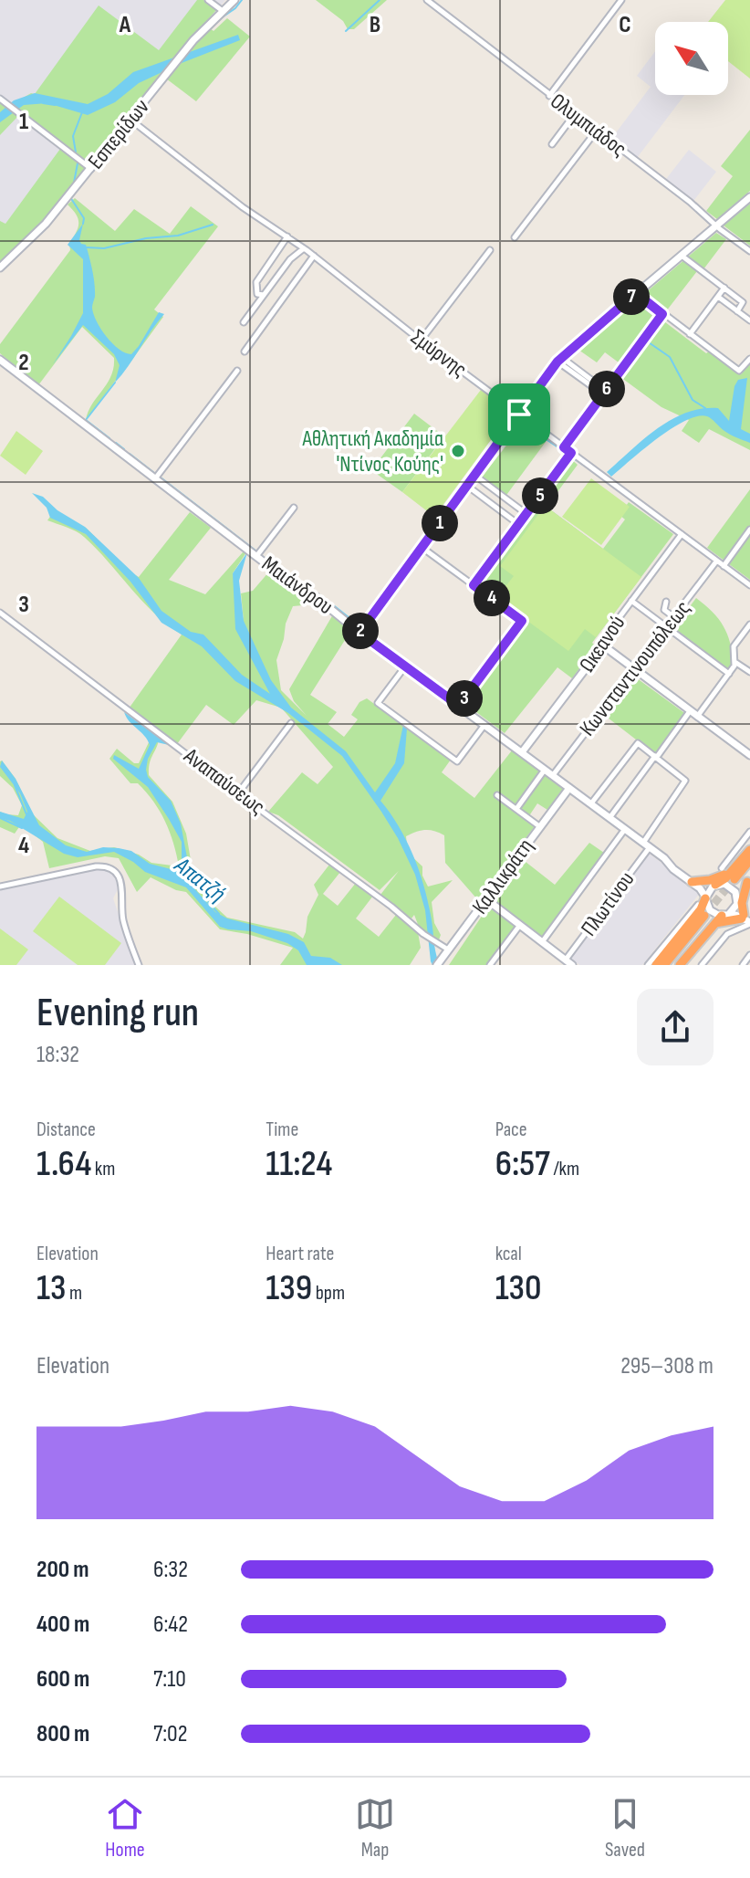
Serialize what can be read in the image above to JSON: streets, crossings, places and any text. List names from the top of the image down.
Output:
{
  "streets": {
    "street": [
      "Ολυμπιάδος",
      "Εσπερίδων",
      "Σμύρνης",
      "Μαιάνδρου",
      "Ωκεανού",
      "Κωνσταντινουπόλεως",
      "Αναπαύσεως",
      "Καλλικράτη",
      "Πλωτίνου"
    ]
  },
  "crossings": [
    ["Εσπερίδων", "Σμύρνης"],
    ["Σμύρνης", "Ωκεανού"],
    ["Σμύρνης", "Κωνσταντινουπόλεως"],
    ["Μαιάνδρου", "Ωκεανού"],
    ["Μαιάνδρου", "Κωνσταντινουπόλεως"],
    ["Μαιάνδρου", "Καλλικράτη"],
    ["Μαιάνδρου", "Πλωτίνου"],
    ["Αναπαύσεως", "Καλλικράτη"]
  ],
  "water": ["Απατζή"],
  "places": ["Αθλητική Ακαδημία 'Ντίνος Κούης'"],
  "north": "top left",
  "page": {
    "pins": [
      "7",
      "6",
      "5",
      "1",
      "4",
      "2",
      "3"
    ],
    "heading": ["Evening run", "18:32"],
    "stats": [
      ["Distance", "1.64 km"],
      ["Time", "11:24"],
      ["Pace", "6:57 /km"],
      ["Elevation", "13 m"],
      ["Heart rate", "139 bpm"],
      ["kcal", "130"]
    ],
    "chart": ["Elevation", "295–308 m"],
    "list": [
      {
        "name": "200 m",
        "note": "6:32"
      },
      {
        "name": "400 m",
        "note": "6:42"
      },
      {
        "name": "600 m",
        "note": "7:10"
      },
      {
        "name": "800 m",
        "note": "7:02"
      }
    ],
    "tabs": ["Home", "Map", "Saved"]
  },
  "grid": {
    "columns": ["A", "B", "C"],
    "rows": [
      "1",
      "2",
      "3",
      "4"
    ]
  }
}
